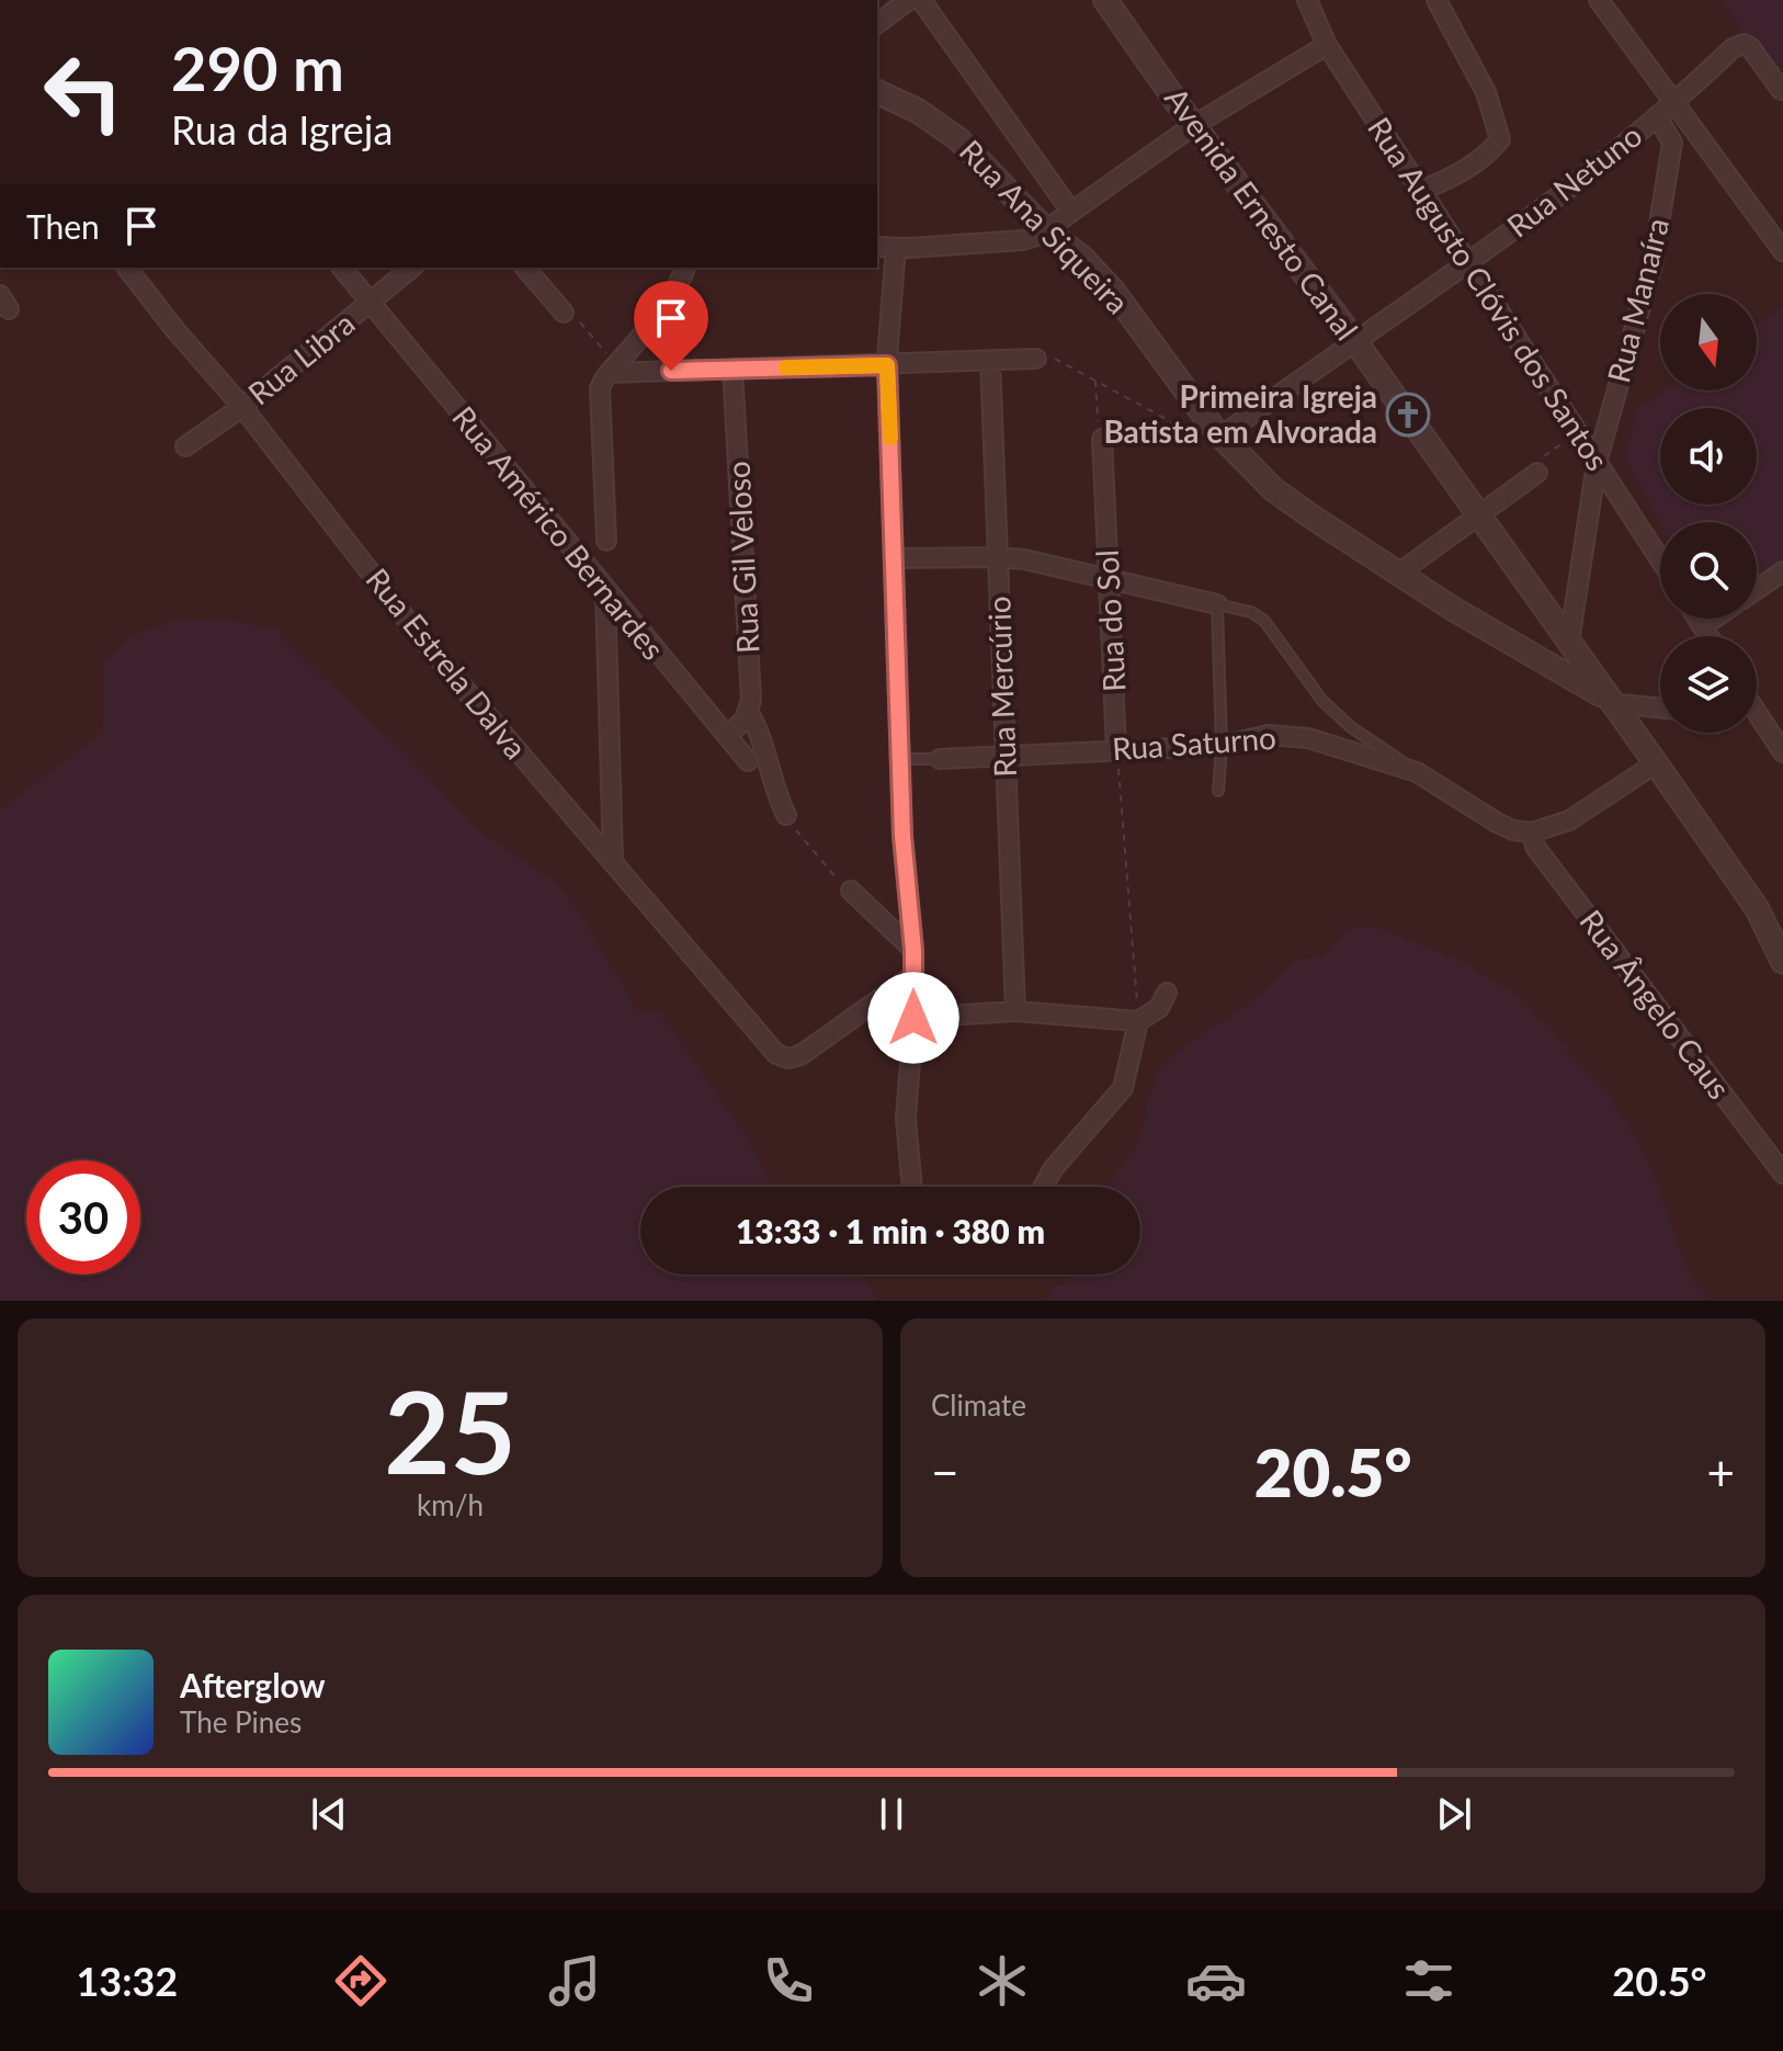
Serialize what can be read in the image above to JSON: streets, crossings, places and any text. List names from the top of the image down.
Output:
{
  "streets": {
    "street": [
      "Rua Netuno",
      "Avenida Ernesto Canal",
      "Rua Ana Siqueira",
      "Rua Augusto Clóvis dos Santos",
      "Rua Manaíra",
      "Rua Libra",
      "Rua Américo Bernardes",
      "Rua Gil Veloso",
      "Rua do Sol",
      "Rua Estrela Dalva",
      "Rua Mercúrio",
      "Rua Saturno",
      "Rua Ângelo Caus"
    ]
  },
  "crossings": [
    ["Rua Netuno", "Avenida Ernesto Canal"],
    ["Rua Netuno", "Rua Ana Siqueira"],
    ["Rua Netuno", "Rua Augusto Clóvis dos Santos"],
    ["Rua Netuno", "Rua Manaíra"],
    ["Avenida Ernesto Canal", "Rua Ana Siqueira"],
    ["Avenida Ernesto Canal", "Rua Manaíra"],
    ["Rua Ana Siqueira", "Rua Manaíra"],
    ["Rua Augusto Clóvis dos Santos", "Rua Manaíra"],
    ["Rua Libra", "Rua Américo Bernardes"],
    ["Rua Libra", "Rua Estrela Dalva"],
    ["Rua do Sol", "Rua Saturno"],
    ["Rua Mercúrio", "Rua Saturno"],
    ["Rua Saturno", "Rua Ângelo Caus"]
  ],
  "places": {
    "church": ["Primeira Igreja Batista em Alvorada"]
  },
  "north": "bottom",
  "page": {
    "turn": ["290 m", "Rua da Igreja"],
    "then": "Then",
    "limit": "30",
    "trip": "13:33 · 1 min · 380 m",
    "tile": [
      ["25", "km/h"],
      "Climate"
    ],
    "heat": ["−", "20.5°", "+"],
    "song": ["Afterglow", "The Pines"],
    "tabs": ["13:32", "20.5°"]
  }
}
